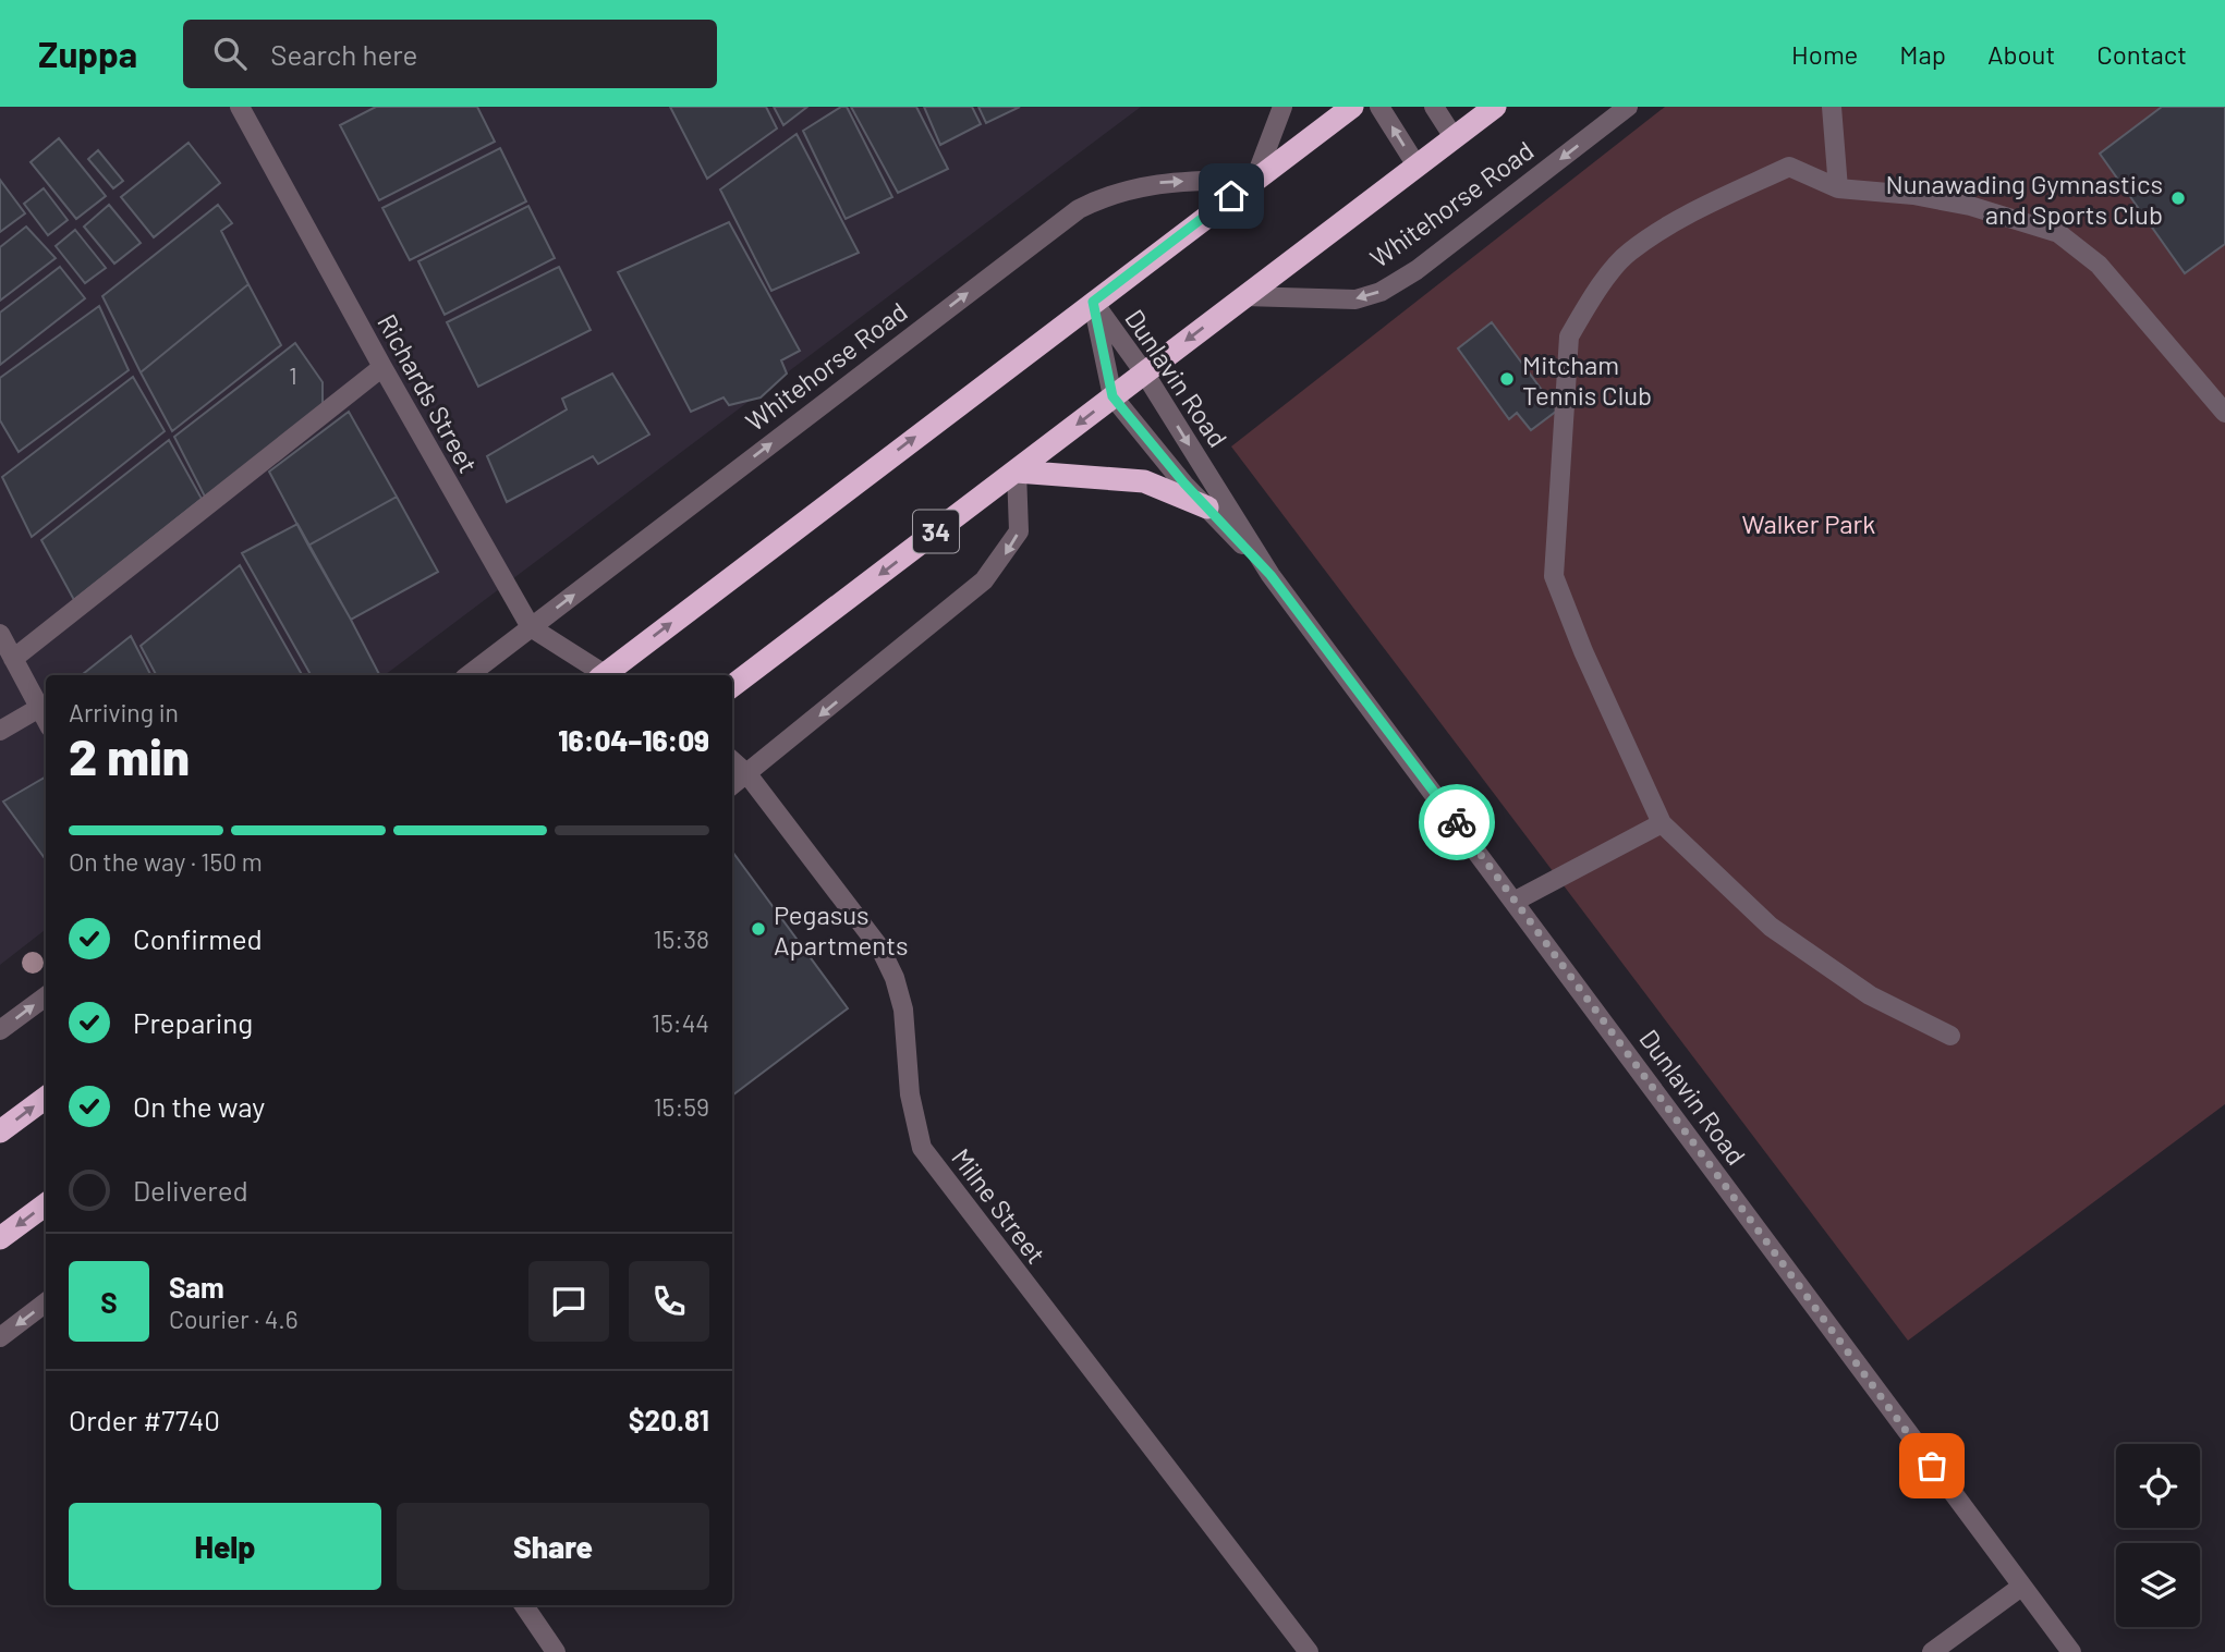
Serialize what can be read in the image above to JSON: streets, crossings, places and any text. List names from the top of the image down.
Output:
{
  "streets": {
    "highway": ["Whitehorse Road", "34"],
    "street": ["Dunlavin Road", "Richards Street", "Milne Street"]
  },
  "crossings": [
    ["Whitehorse Road", "Dunlavin Road"],
    ["Whitehorse Road", "Richards Street"]
  ],
  "parks": ["Walker Park"],
  "places": ["Nunawading Gymnastics and Sports Club", "Mitcham Tennis Club", "Pegasus Apartments"],
  "house_numbers": ["1"],
  "page": {
    "header": "Zuppa",
    "search": "Search here",
    "nav": [
      "Home",
      "Map",
      "About",
      "Contact"
    ],
    "heading": ["2 min", "Arriving in", "16:04–16:09"],
    "panel": [
      "Sam",
      "Courier · 4.6",
      "Order #7740",
      "$20.81"
    ],
    "bar": "On the way · 150 m",
    "list": [
      ["Confirmed", "15:38"],
      ["Preparing", "15:44"],
      ["On the way", "15:59"],
      "Delivered"
    ],
    "round": "S",
    "buttons": ["Help", "Share"]
  }
}
